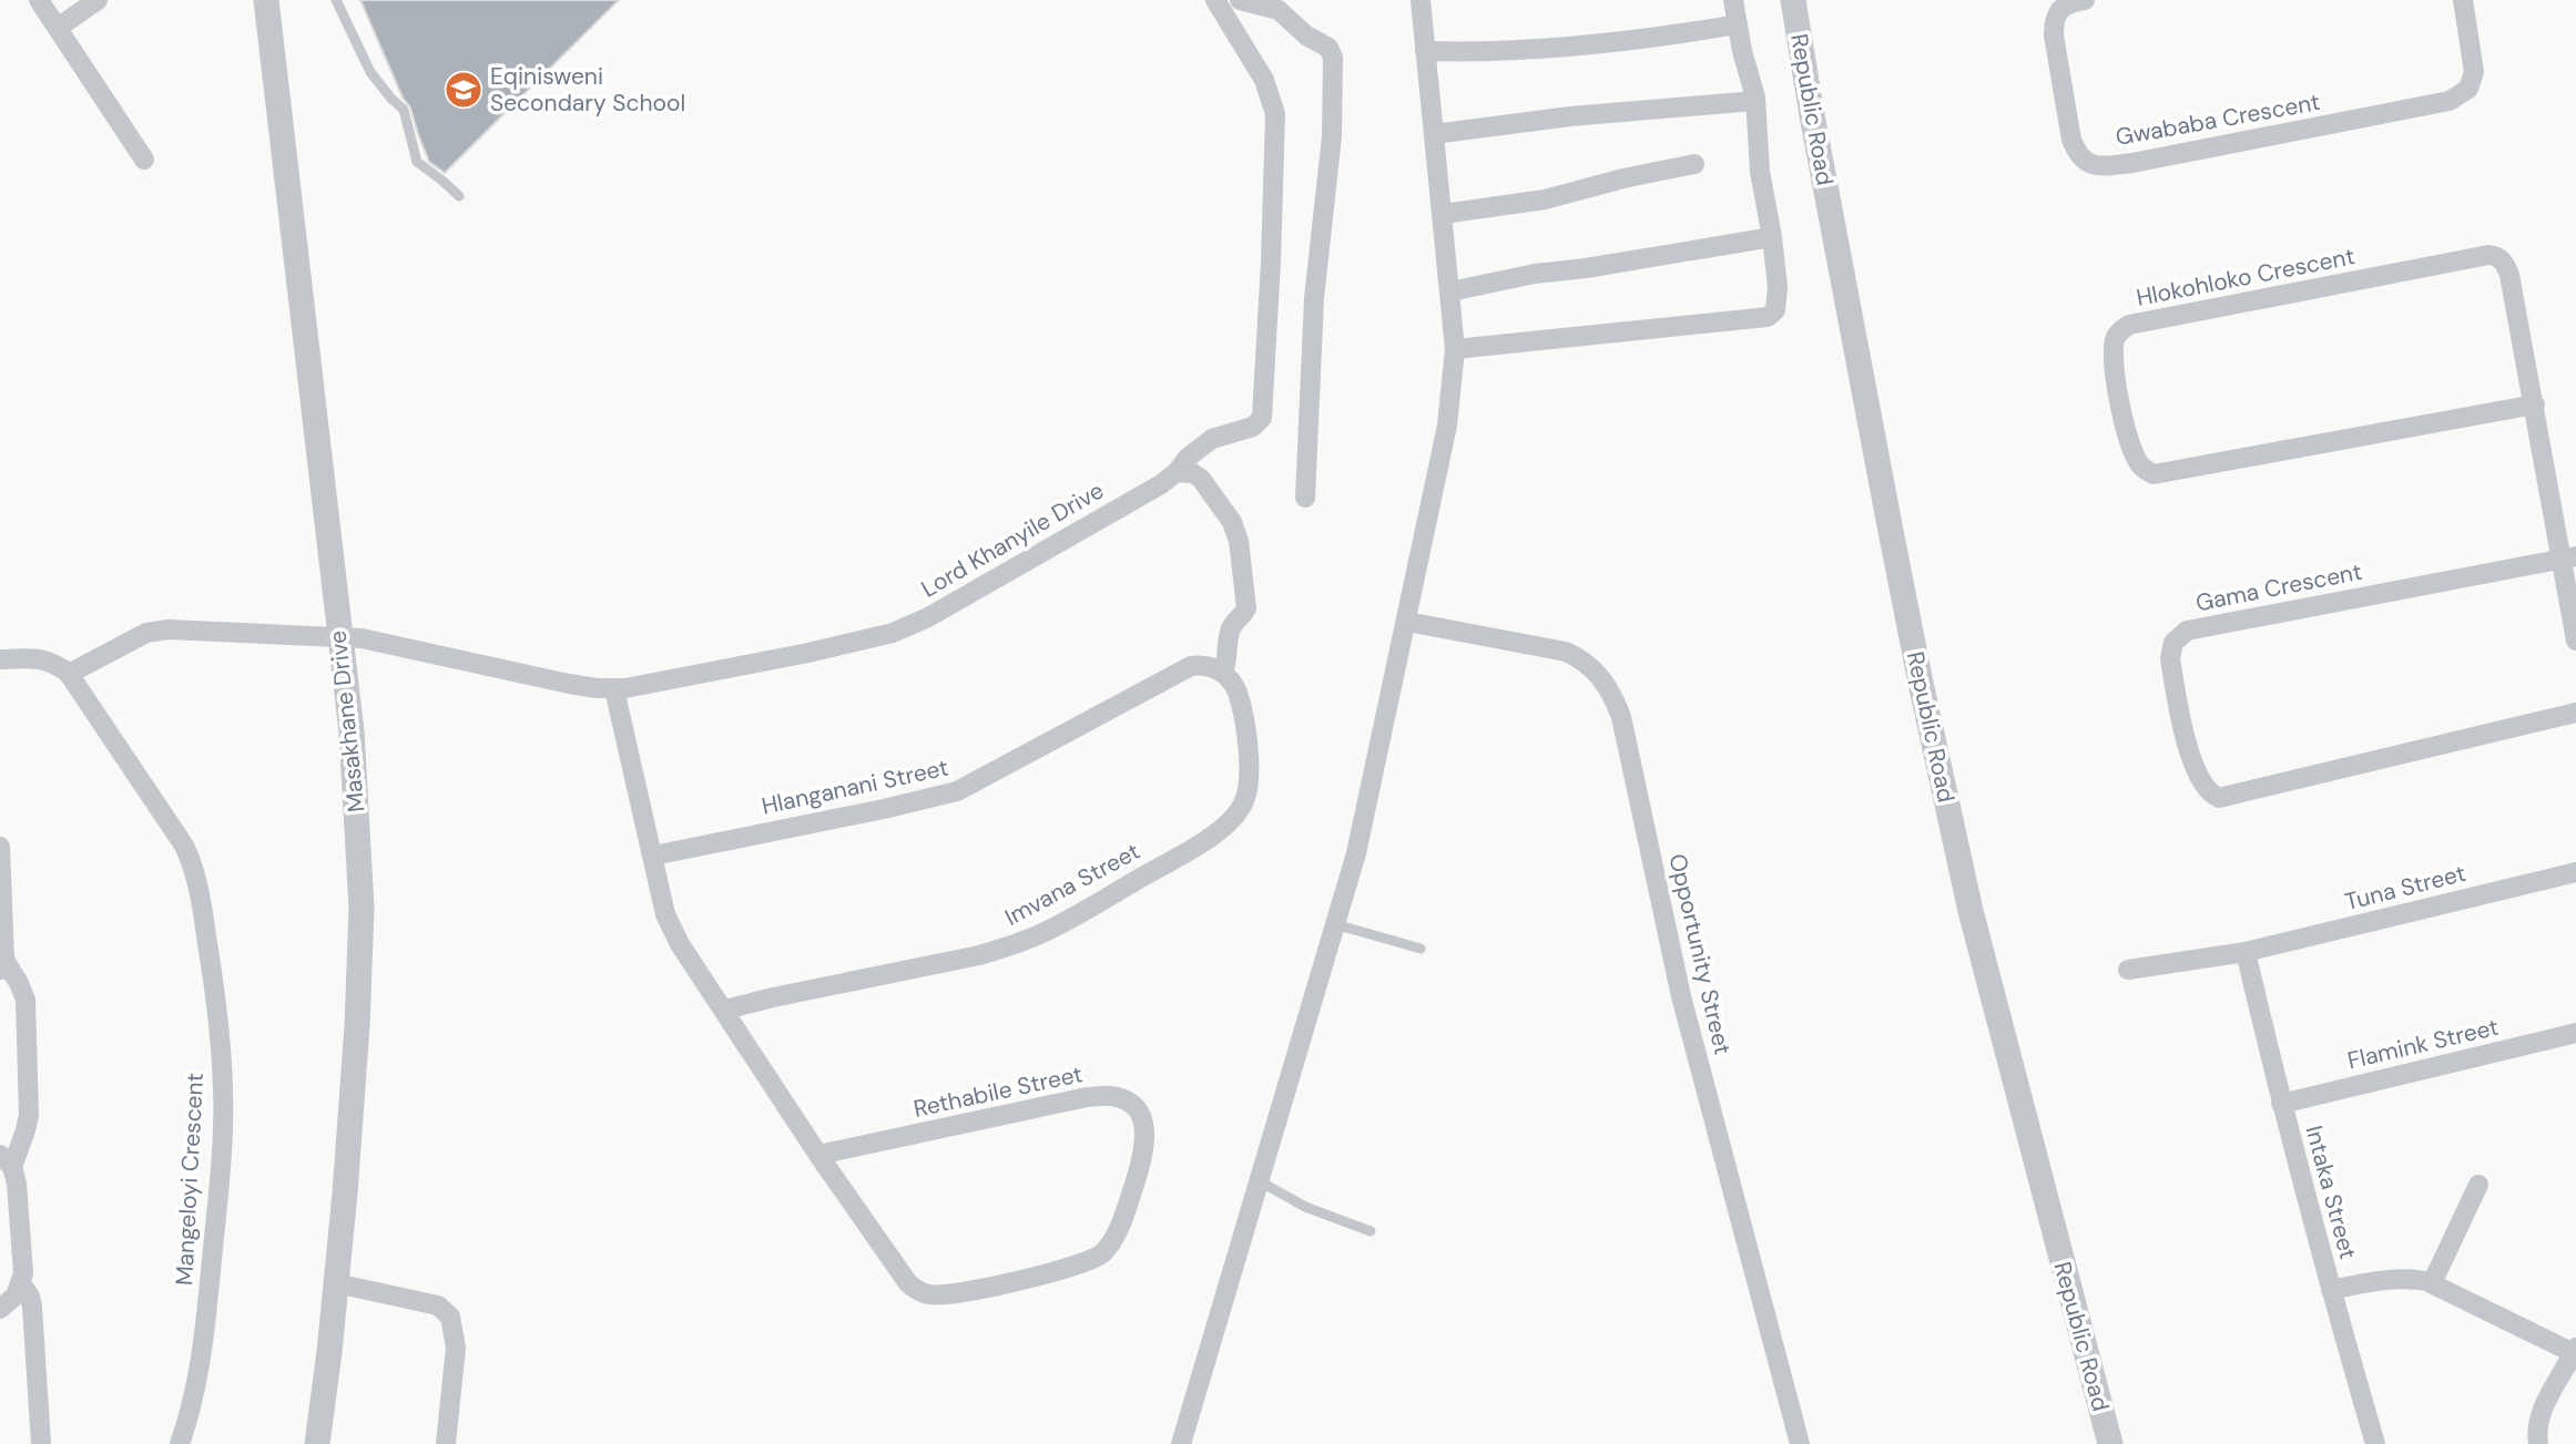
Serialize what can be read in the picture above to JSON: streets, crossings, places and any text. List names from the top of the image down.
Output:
{
  "streets": {
    "street": [
      "Republic Road",
      "Gwababa Crescent",
      "Hlokohloko Crescent",
      "Lord Khanyile Drive",
      "Gama Crescent",
      "Masakhane Drive",
      "Hlanganani Street",
      "Imvana Street",
      "Tuna Street",
      "Opportunity Street",
      "Flamink Street",
      "Rethabile Street",
      "Mangeloyi Crescent",
      "Intaka Street"
    ]
  },
  "crossings": [
    ["Lord Khanyile Drive", "Masakhane Drive"],
    ["Lord Khanyile Drive", "Rethabile Street"],
    ["Lord Khanyile Drive", "Mangeloyi Crescent"],
    ["Hlanganani Street", "Imvana Street"],
    ["Hlanganani Street", "Rethabile Street"],
    ["Imvana Street", "Rethabile Street"],
    ["Tuna Street", "Intaka Street"],
    ["Flamink Street", "Intaka Street"]
  ],
  "places": {
    "school or university": ["Eqinisweni Secondary School"]
  }
}
